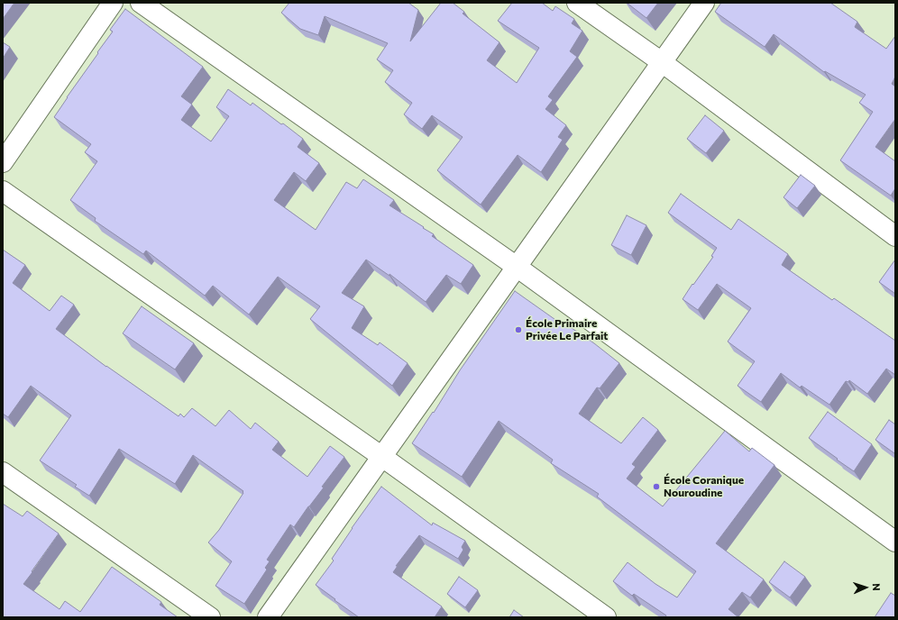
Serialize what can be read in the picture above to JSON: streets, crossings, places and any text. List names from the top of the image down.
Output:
{
  "places": ["École Primaire Privée Le Parfait", "École Coranique Nouroudine"],
  "north": "right"
}
